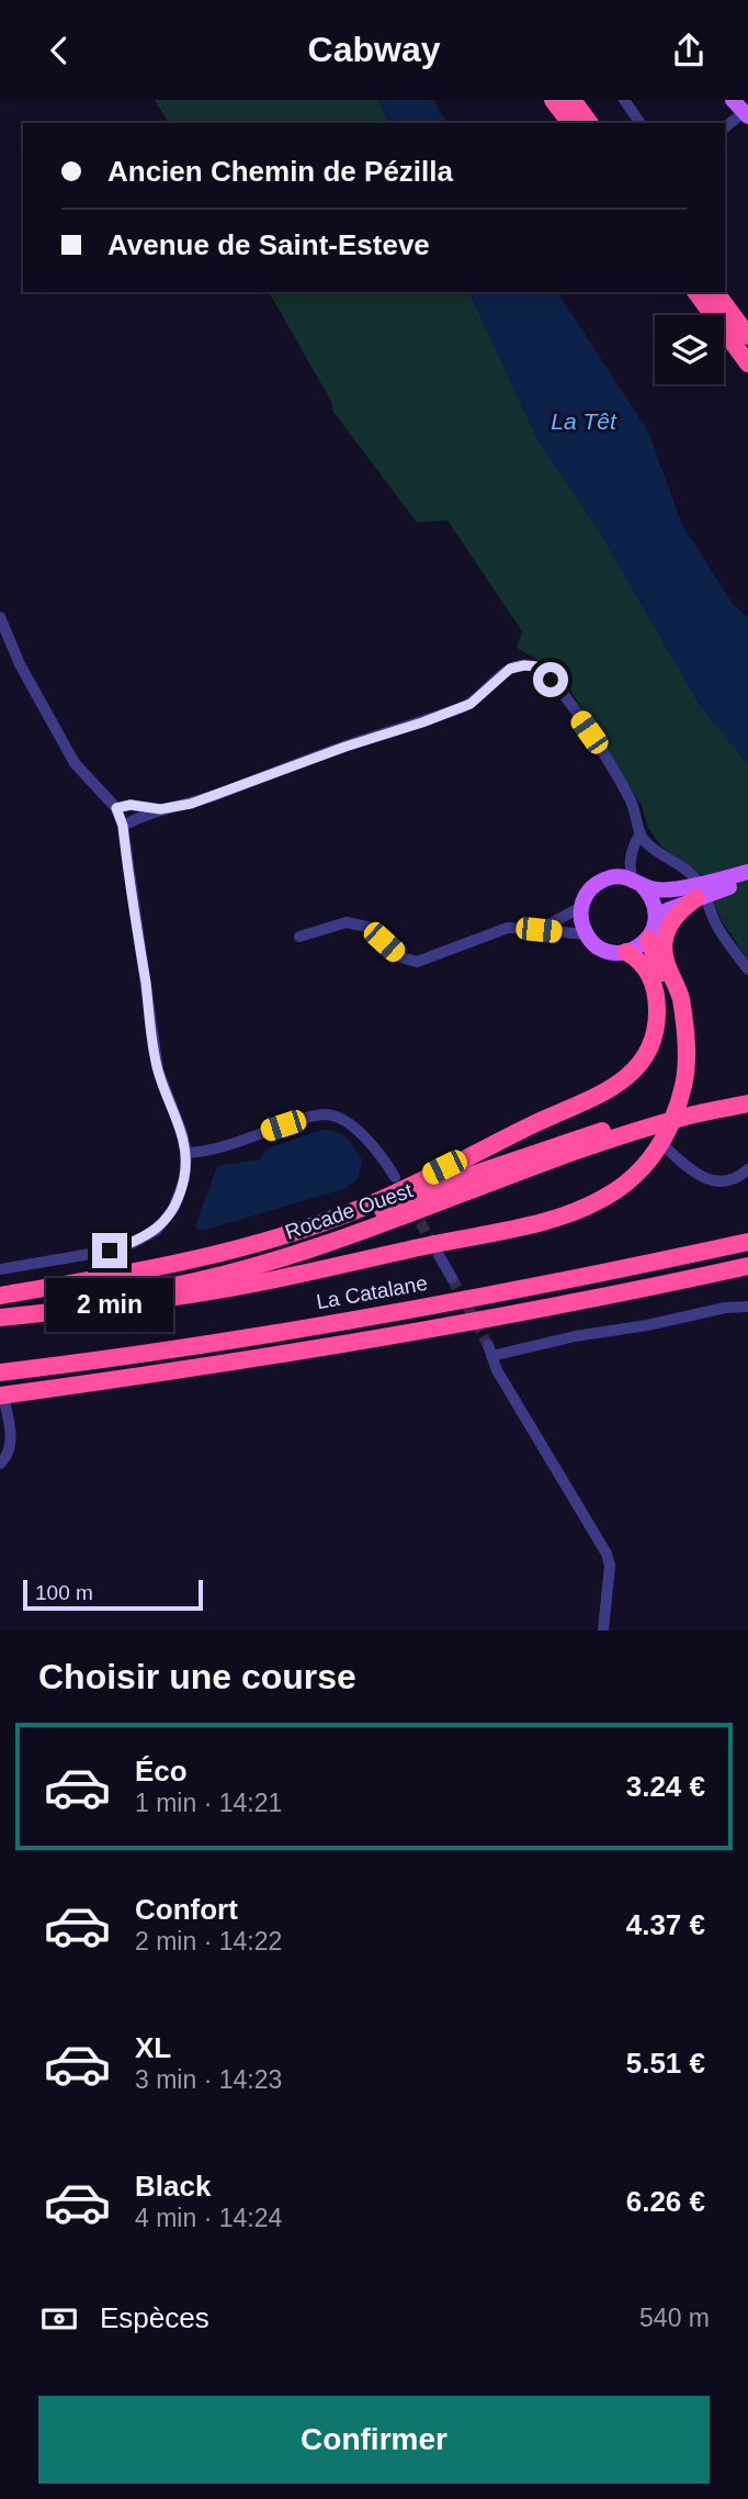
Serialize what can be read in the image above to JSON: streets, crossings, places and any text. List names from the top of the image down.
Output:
{
  "streets": {
    "highway": ["Rocade Ouest", "La Catalane"]
  },
  "water": ["La Têt"],
  "scale_bar": "100 m",
  "page": {
    "header": "Cabway",
    "banner": ["Ancien Chemin de Pézilla", "Avenue de Saint-Esteve"],
    "bubble": "2 min",
    "scale": "100 m",
    "heading": "Choisir une course",
    "list": [
      {
        "name": "Éco",
        "note": "1 min · 14:21",
        "value": "3.24 €"
      },
      {
        "name": "Confort",
        "note": "2 min · 14:22",
        "value": "4.37 €"
      },
      {
        "name": "XL",
        "note": "3 min · 14:23",
        "value": "5.51 €"
      },
      {
        "name": "Black",
        "note": "4 min · 14:24",
        "value": "6.26 €"
      }
    ],
    "pay": ["Espèces", "540 m"],
    "buttons": "Confirmer"
  }
}
